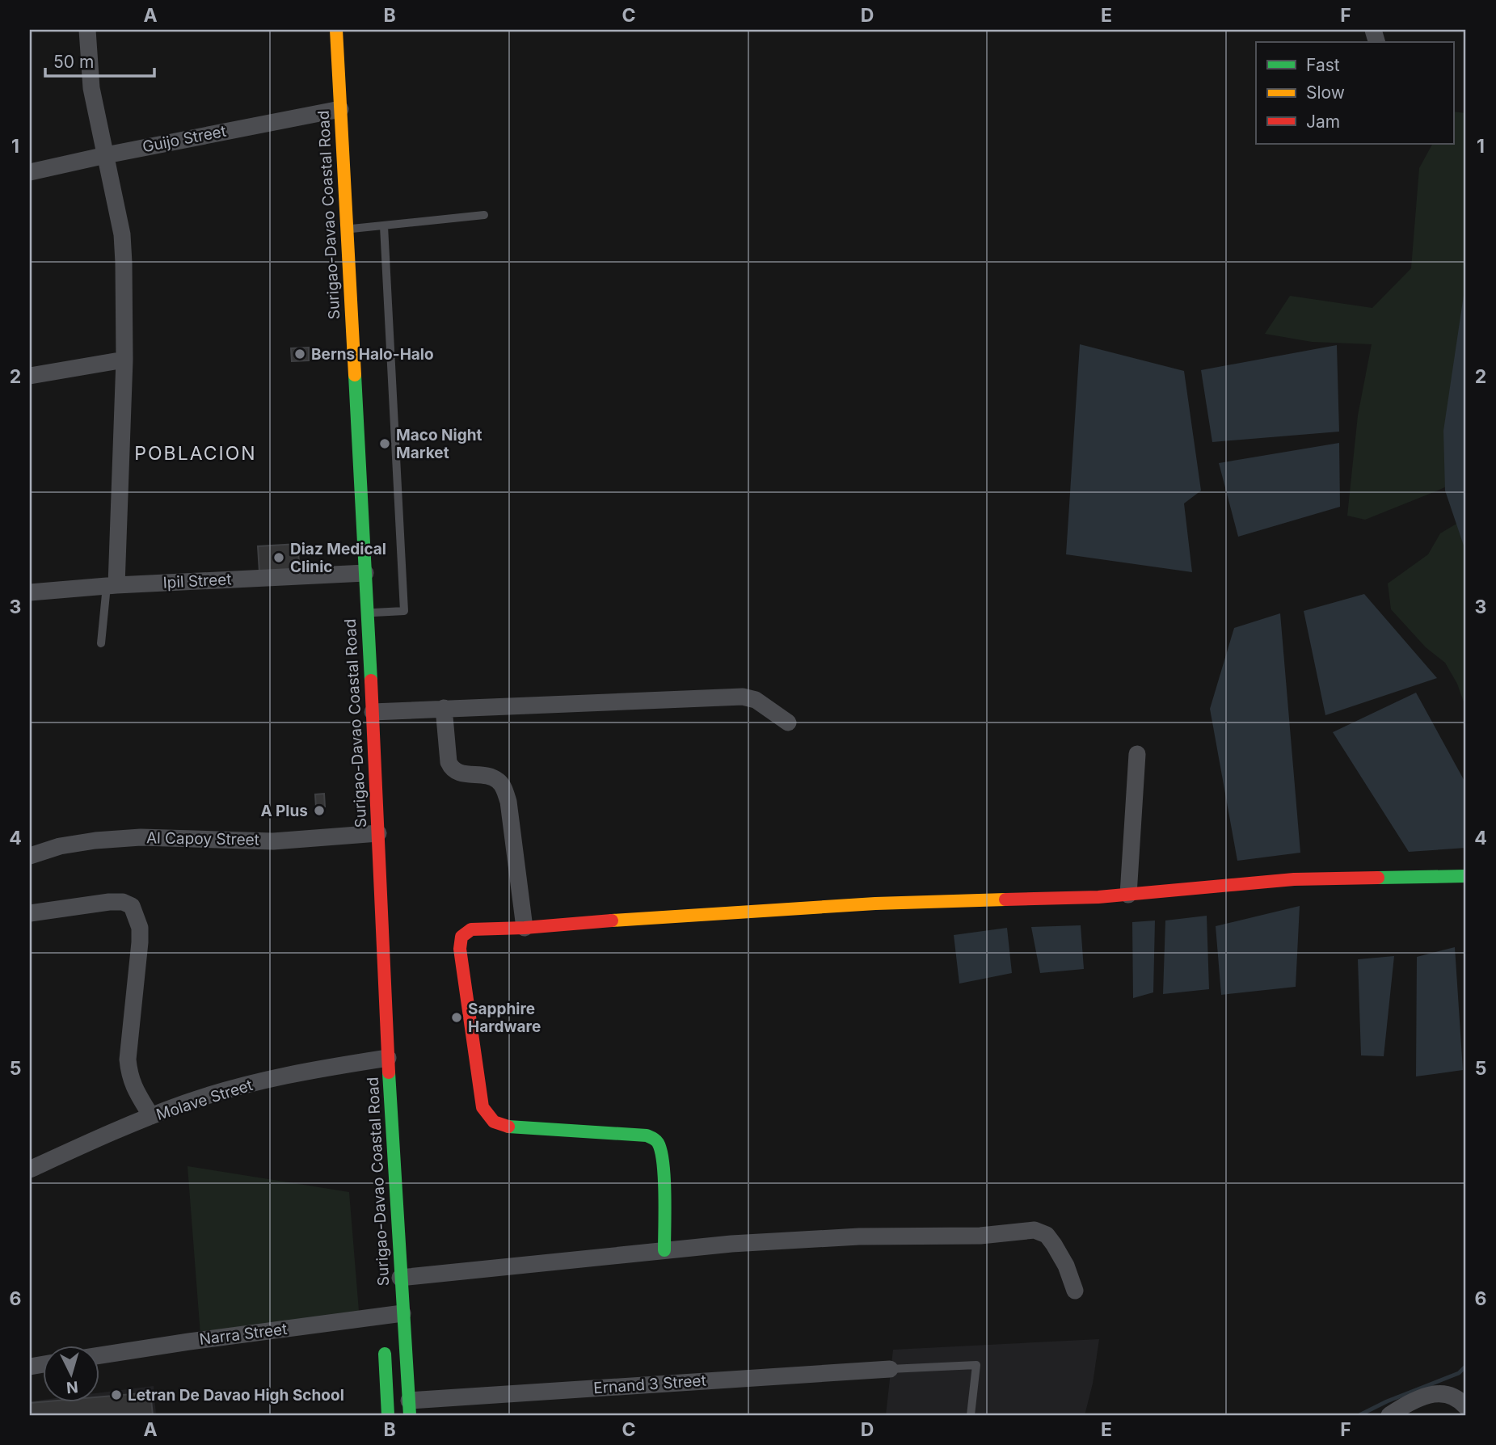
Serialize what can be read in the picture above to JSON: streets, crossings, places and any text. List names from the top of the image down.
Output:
{
  "streets": {
    "main road": ["Surigao-Davao Coastal Road"],
    "street": [
      "Guijo Street",
      "Ipil Street",
      "Al Capoy Street",
      "Molave Street",
      "Narra Street",
      "Ernand 3 Street"
    ]
  },
  "crossings": [
    ["Guijo Street", "Surigao-Davao Coastal Road"],
    ["Surigao-Davao Coastal Road", "Ipil Street"],
    ["Surigao-Davao Coastal Road", "Al Capoy Street"],
    ["Surigao-Davao Coastal Road", "Molave Street"],
    ["Surigao-Davao Coastal Road", "Narra Street"],
    ["Surigao-Davao Coastal Road", "Ernand 3 Street"]
  ],
  "districts": ["POBLACION"],
  "places": [
    "Berns Halo-Halo",
    "Maco Night Market",
    "Diaz Medical Clinic",
    "A Plus",
    "Sapphire Hardware",
    "Letran De Davao High School"
  ],
  "legend": ["Fast", "Slow", "Jam"],
  "scale_bar": "50 m",
  "north": "bottom",
  "grid": {
    "columns": [
      "A",
      "B",
      "C",
      "D",
      "E",
      "F"
    ],
    "rows": [
      "1",
      "2",
      "3",
      "4",
      "5",
      "6"
    ]
  }
}
